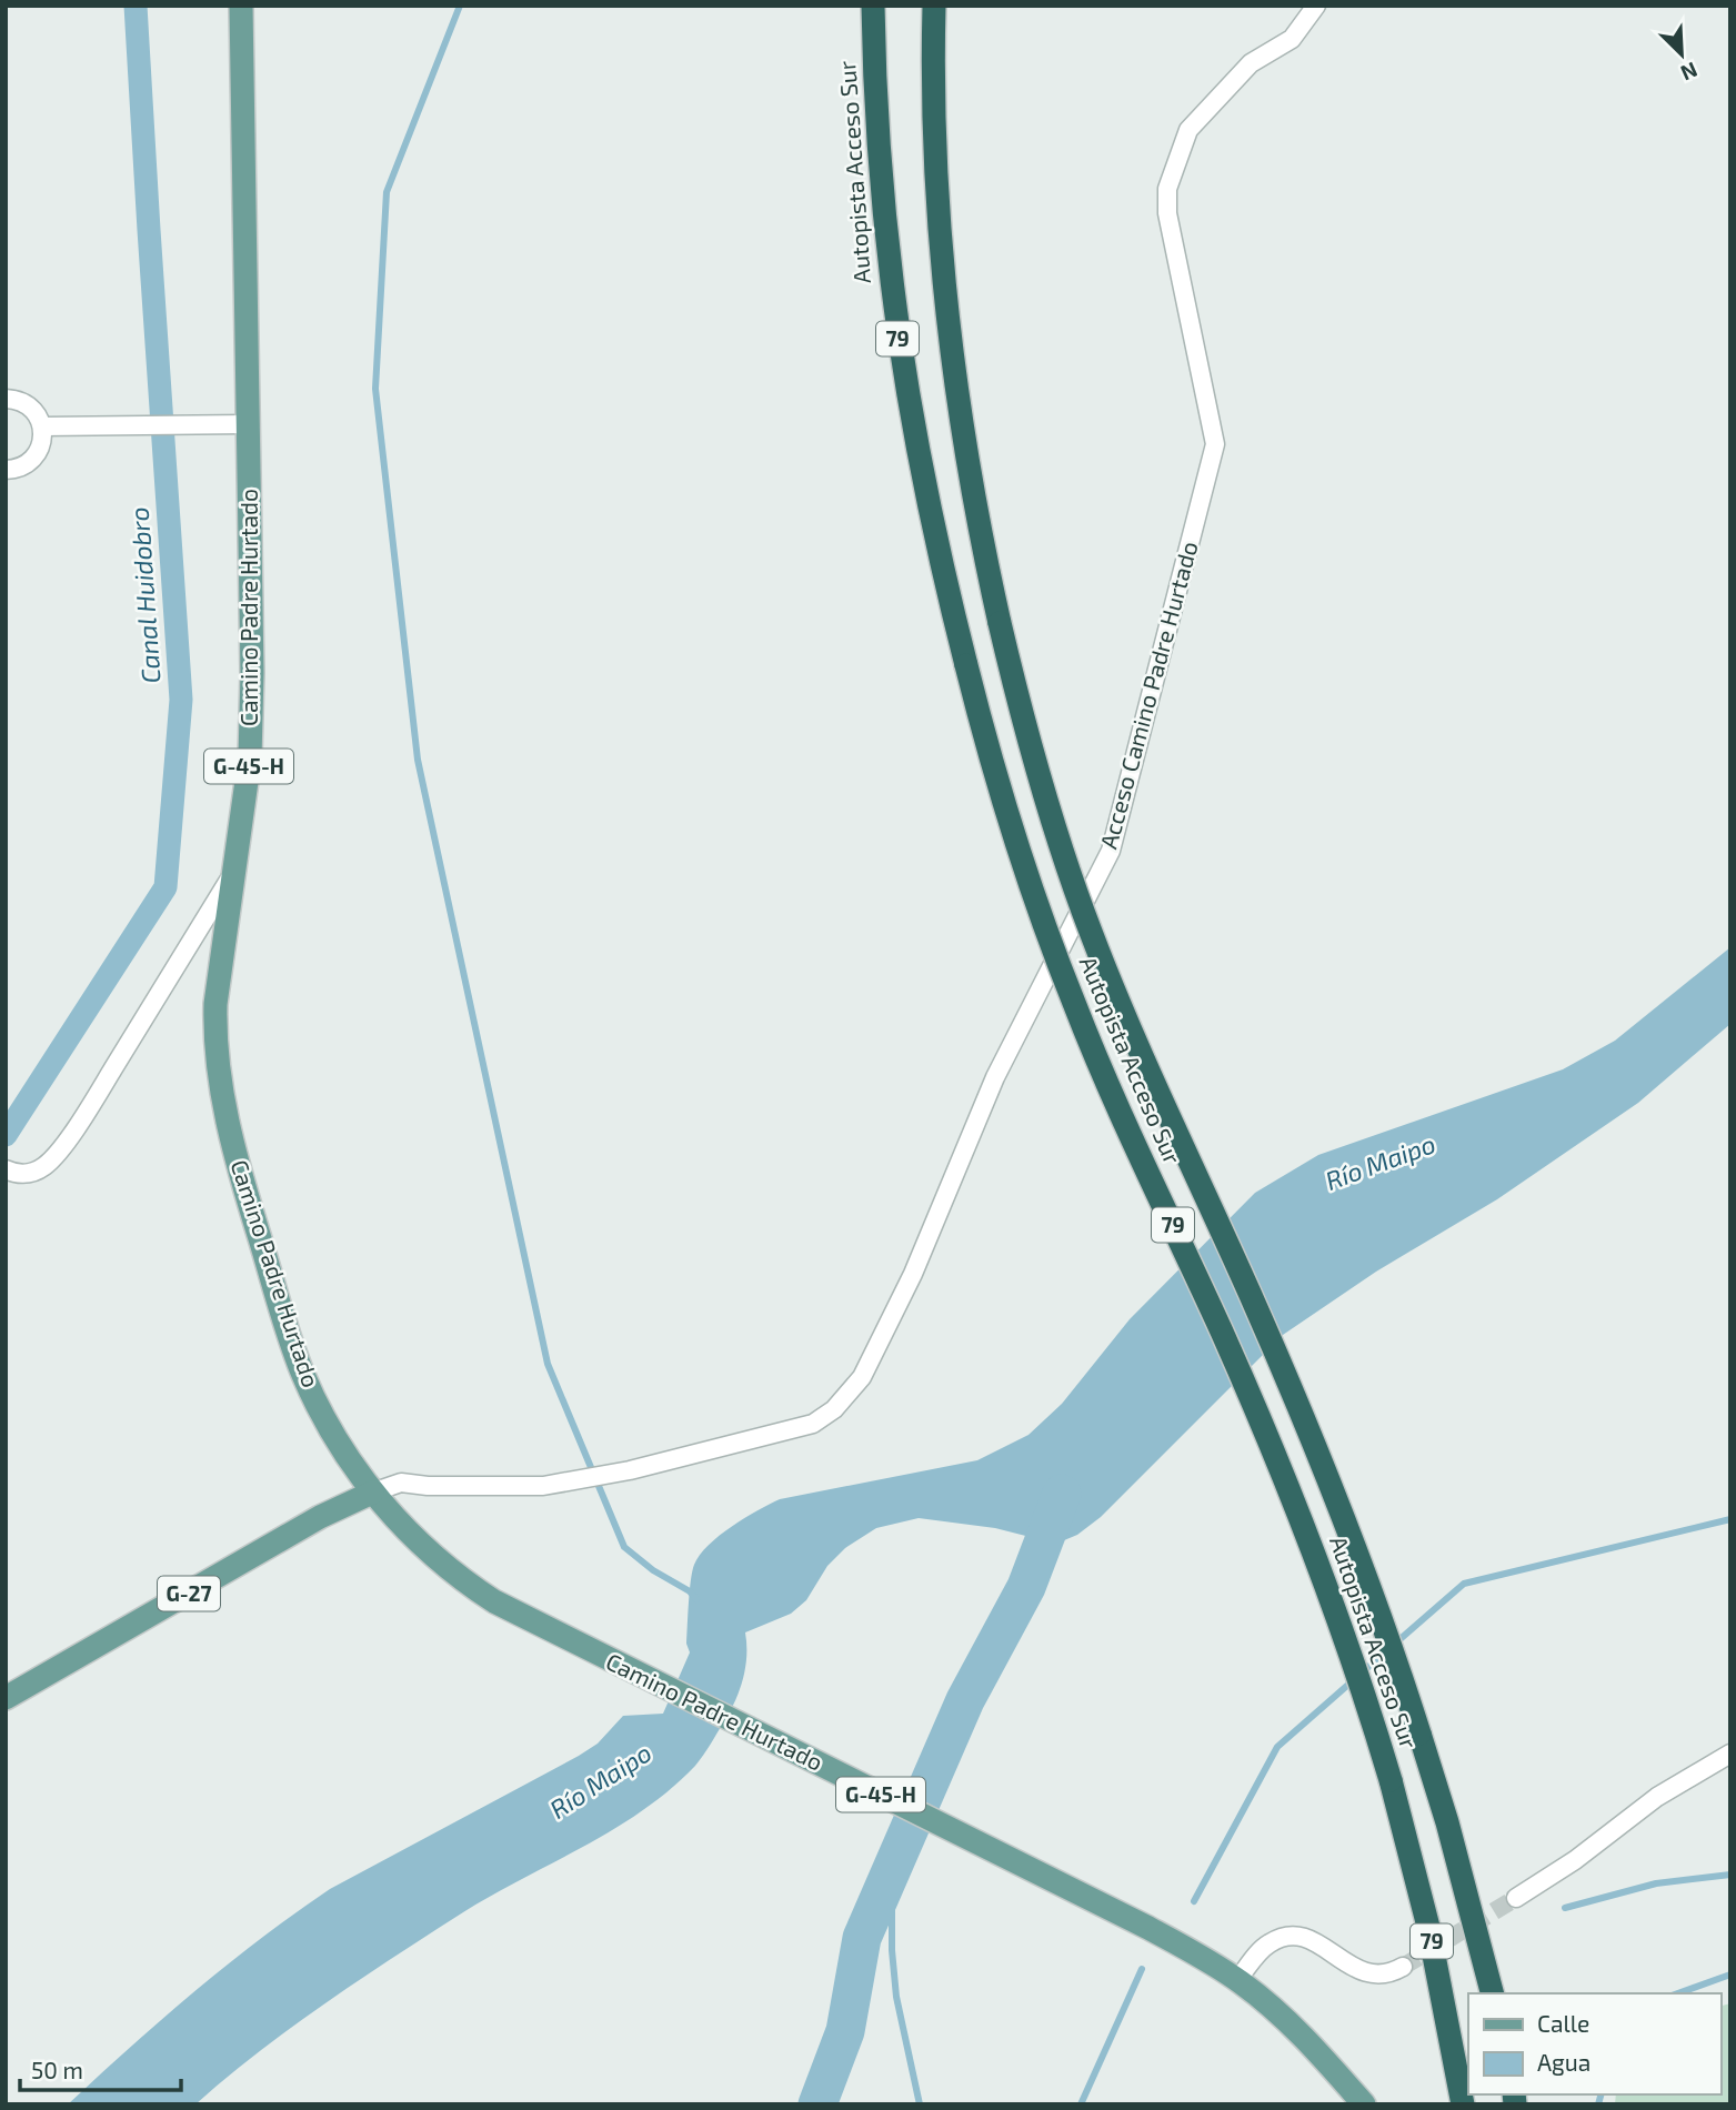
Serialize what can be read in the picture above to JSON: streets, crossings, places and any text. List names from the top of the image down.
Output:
{
  "streets": {
    "highway": ["Autopista Acceso Sur", "79"],
    "main road": ["Camino Padre Hurtado", "G-45-H", "G-27"],
    "street": ["Acceso Camino Padre Hurtado"]
  },
  "crossings": [
    ["Camino Padre Hurtado", "Acceso Camino Padre Hurtado"],
    ["Camino Padre Hurtado", "G-27"],
    ["Acceso Camino Padre Hurtado", "G-27"]
  ],
  "water": ["Canal Huidobro", "Río Maipo"],
  "legend": ["Calle", "Agua"],
  "scale_bar": "50 m",
  "north": "bottom right"
}
